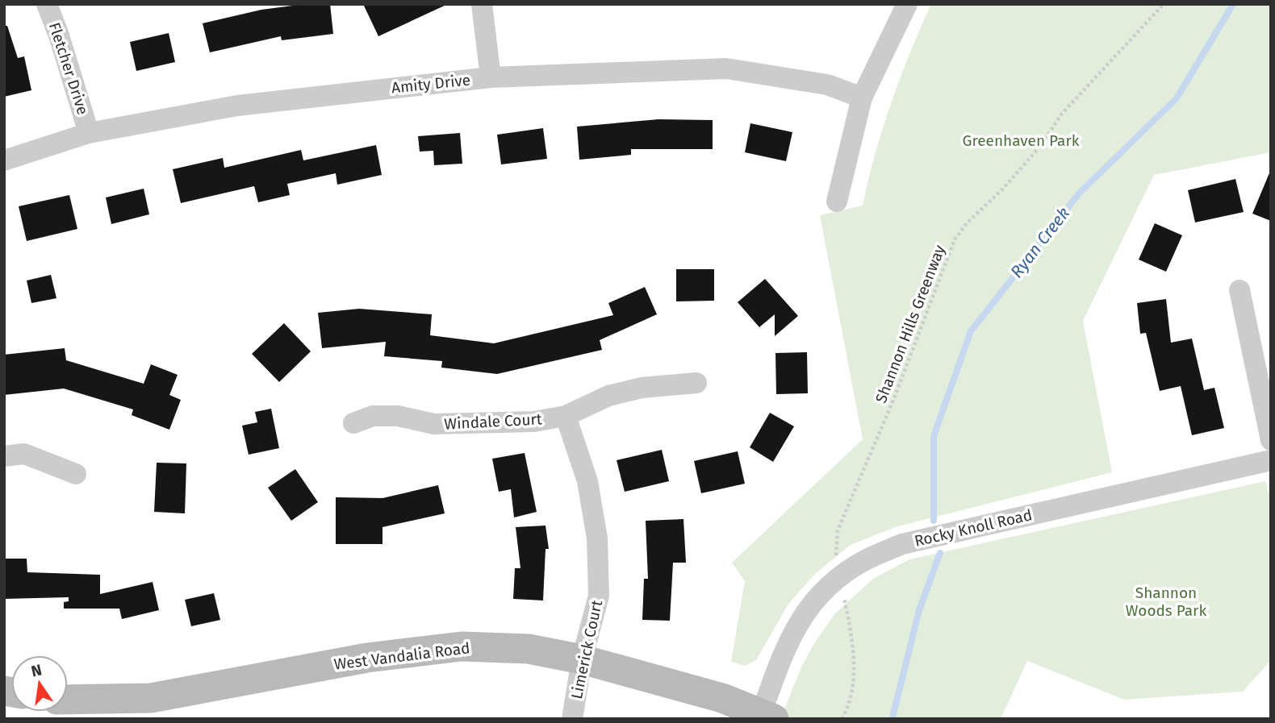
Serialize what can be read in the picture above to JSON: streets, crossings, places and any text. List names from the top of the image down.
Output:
{
  "streets": {
    "main road": ["West Vandalia Road"],
    "street": [
      "Fletcher Drive",
      "Amity Drive",
      "Windale Court",
      "Rocky Knoll Road",
      "Limerick Court"
    ],
    "path": ["Shannon Hills Greenway"]
  },
  "crossings": [
    ["Fletcher Drive", "Amity Drive"],
    ["Shannon Hills Greenway", "Rocky Knoll Road"],
    ["Windale Court", "Limerick Court"],
    ["Rocky Knoll Road", "West Vandalia Road"],
    ["Limerick Court", "West Vandalia Road"]
  ],
  "water": ["Ryan Creek"],
  "parks": ["Greenhaven Park", "Shannon Woods Park"],
  "north": "top"
}
